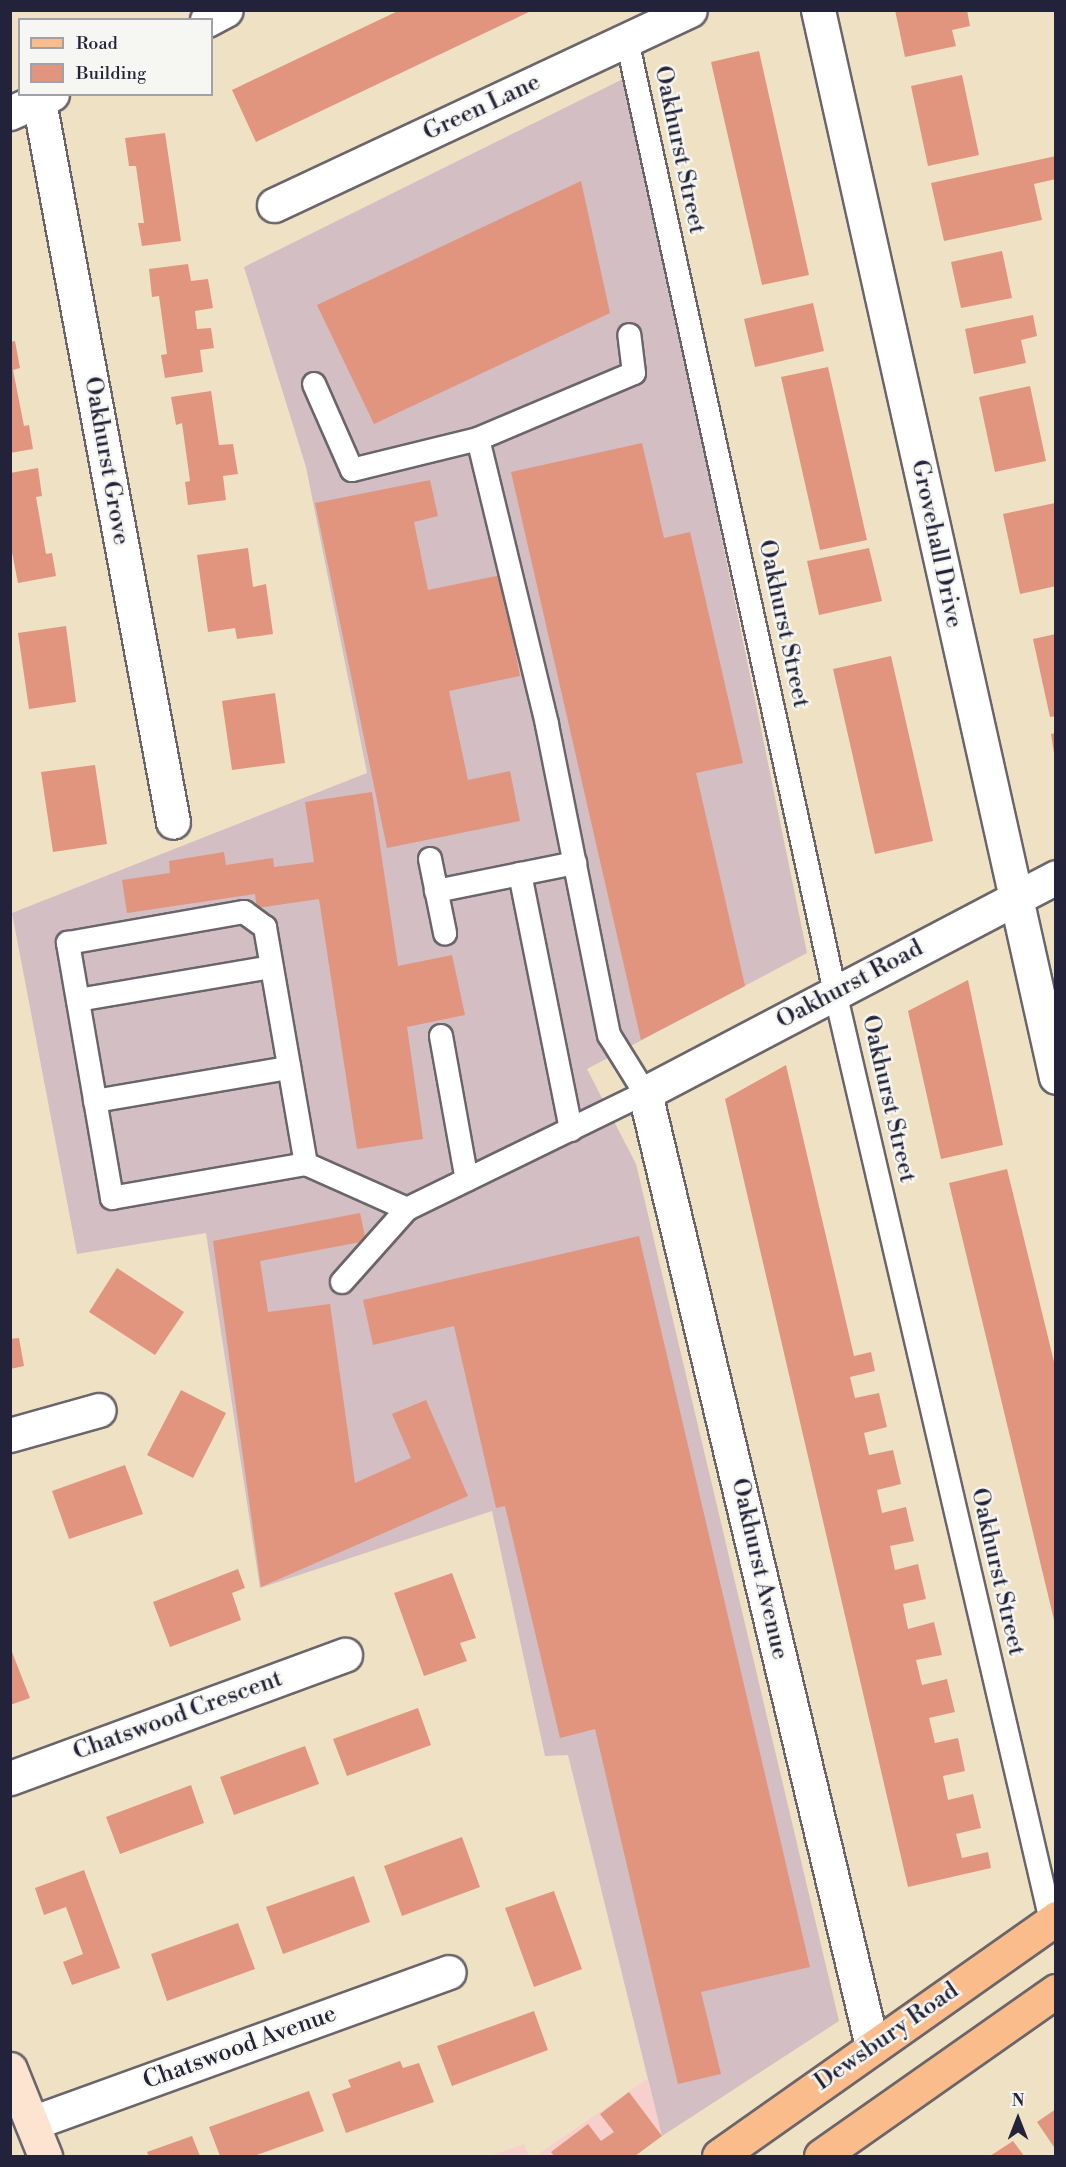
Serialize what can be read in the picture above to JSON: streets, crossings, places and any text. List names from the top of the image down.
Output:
{
  "streets": {
    "main road": ["Dewsbury Road"],
    "street": [
      "Green Lane",
      "Oakhurst Grove",
      "Grovehall Drive",
      "Oakhurst Road",
      "Oakhurst Avenue",
      "Chatswood Crescent",
      "Chatswood Avenue"
    ],
    "lane": ["Oakhurst Street"]
  },
  "crossings": [
    ["Green Lane", "Oakhurst Street"],
    ["Oakhurst Street", "Oakhurst Road"],
    ["Oakhurst Street", "Dewsbury Road"],
    ["Grovehall Drive", "Oakhurst Road"],
    ["Oakhurst Road", "Oakhurst Avenue"],
    ["Oakhurst Avenue", "Dewsbury Road"]
  ],
  "legend": ["Road", "Building"],
  "north": "top"
}
